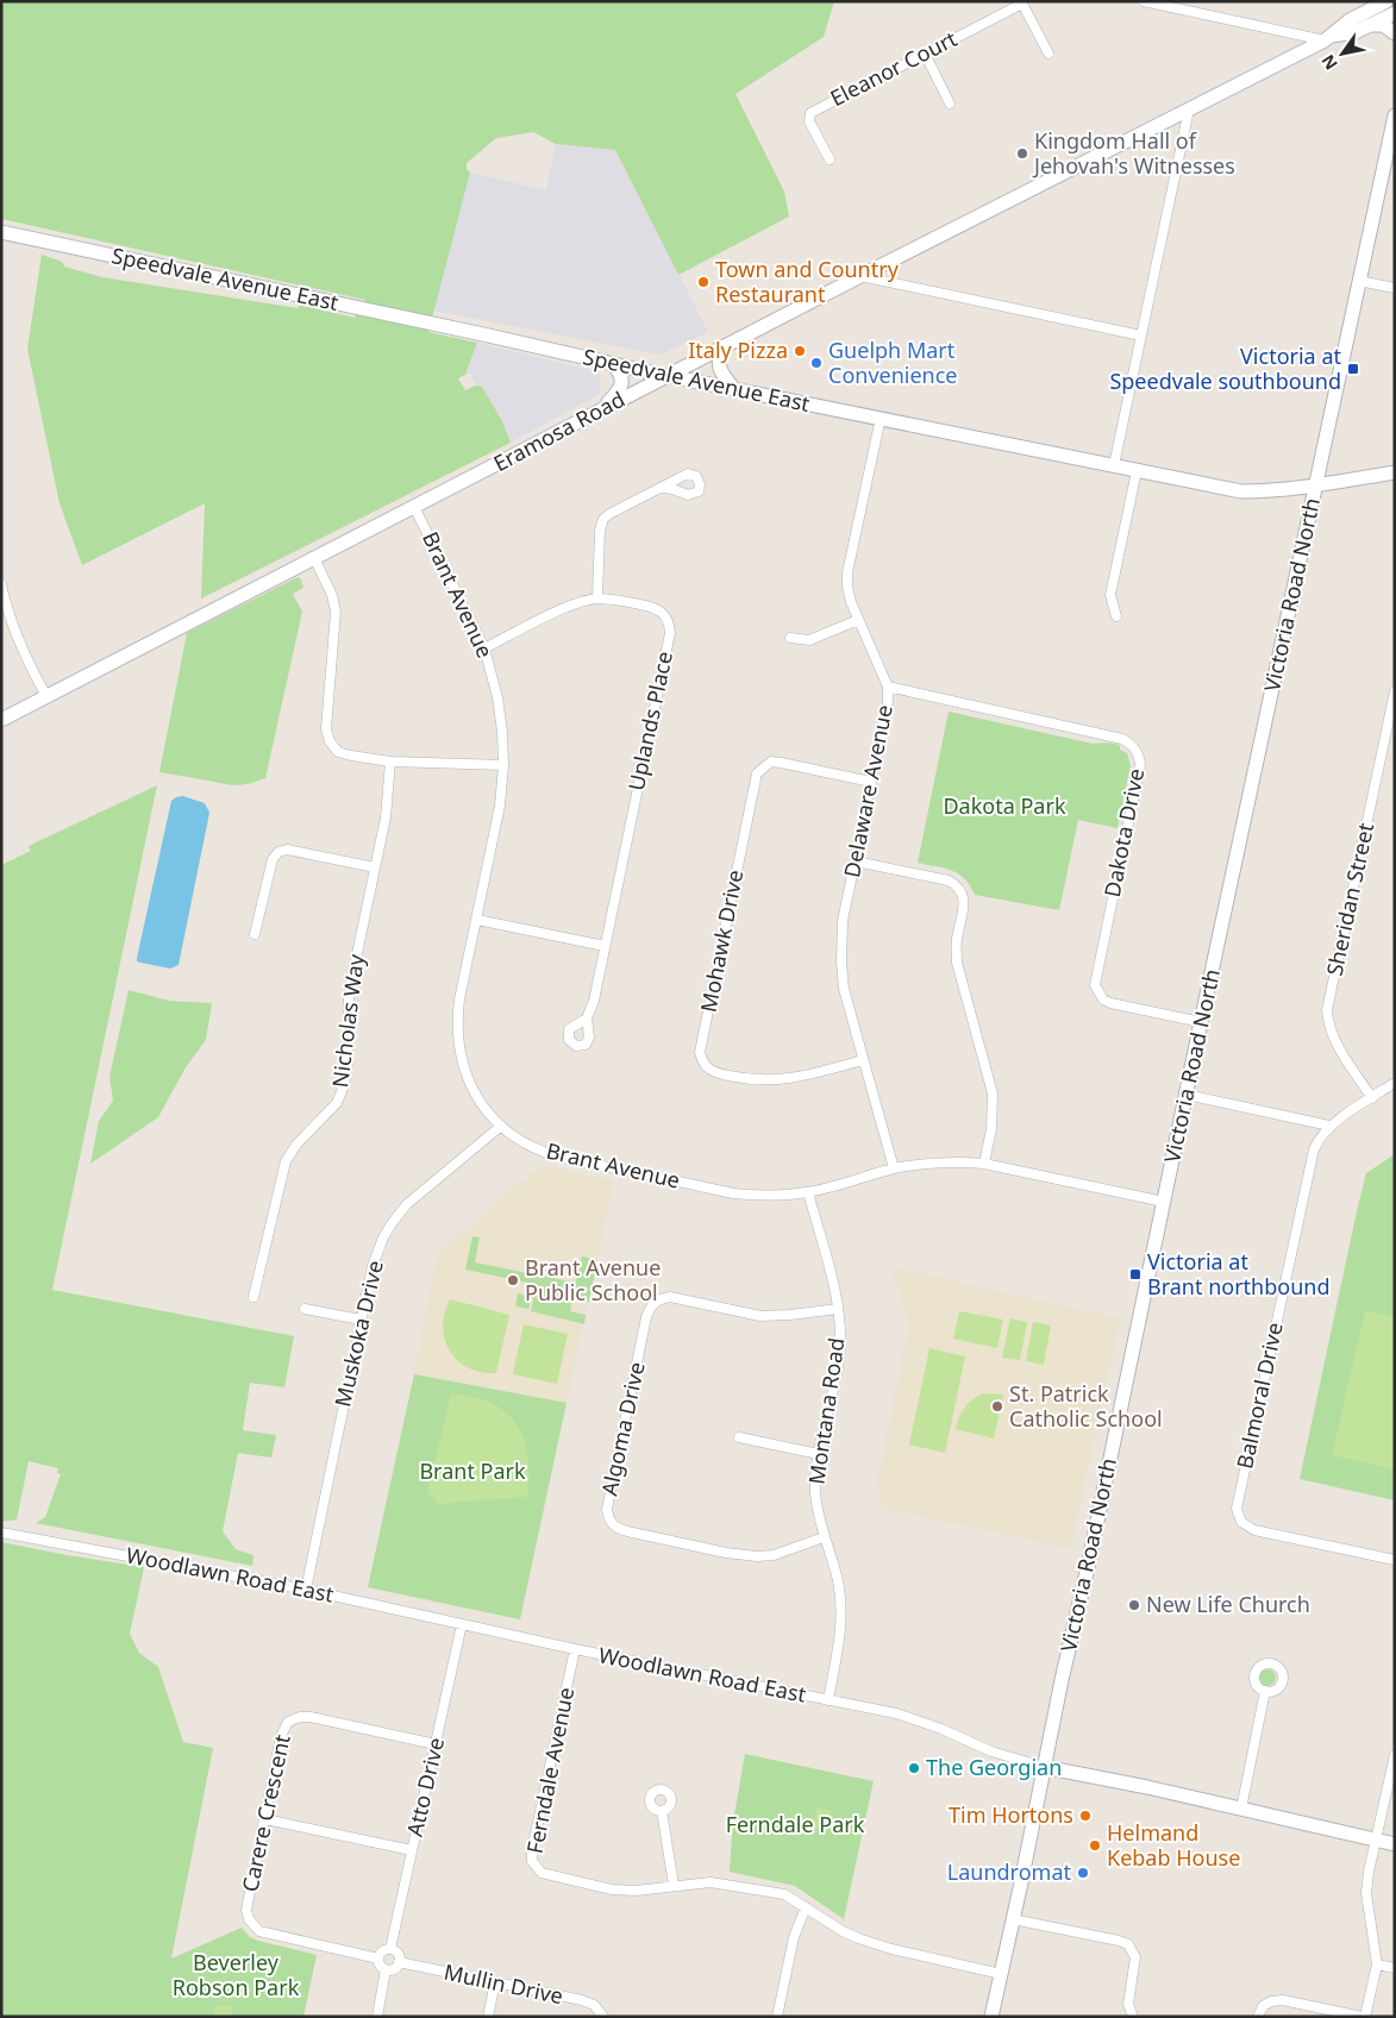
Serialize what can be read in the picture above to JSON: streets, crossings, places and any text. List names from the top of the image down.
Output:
{
  "streets": {
    "main road": [
      "Speedvale Avenue East",
      "Eramosa Road",
      "Victoria Road North",
      "Woodlawn Road East"
    ],
    "street": [
      "Eleanor Court",
      "Brant Avenue",
      "Uplands Place",
      "Delaware Avenue",
      "Dakota Drive",
      "Sheridan Street",
      "Mohawk Drive",
      "Nicholas Way",
      "Muskoka Drive",
      "Balmoral Drive",
      "Montana Road",
      "Algoma Drive",
      "Ferndale Avenue",
      "Atto Drive",
      "Carere Crescent",
      "Mullin Drive"
    ]
  },
  "crossings": [
    ["Speedvale Avenue East", "Eramosa Road"],
    ["Speedvale Avenue East", "Victoria Road North"],
    ["Speedvale Avenue East", "Delaware Avenue"],
    ["Eramosa Road", "Brant Avenue"],
    ["Brant Avenue", "Victoria Road North"],
    ["Brant Avenue", "Uplands Place"],
    ["Brant Avenue", "Delaware Avenue"],
    ["Brant Avenue", "Muskoka Drive"],
    ["Brant Avenue", "Montana Road"],
    ["Victoria Road North", "Dakota Drive"],
    ["Victoria Road North", "Woodlawn Road East"],
    ["Victoria Road North", "Ferndale Avenue"],
    ["Delaware Avenue", "Dakota Drive"],
    ["Delaware Avenue", "Mohawk Drive"],
    ["Sheridan Street", "Balmoral Drive"],
    ["Muskoka Drive", "Woodlawn Road East"],
    ["Montana Road", "Algoma Drive"],
    ["Montana Road", "Woodlawn Road East"],
    ["Woodlawn Road East", "Ferndale Avenue"],
    ["Woodlawn Road East", "Atto Drive"],
    ["Atto Drive", "Carere Crescent"],
    ["Atto Drive", "Mullin Drive"],
    ["Carere Crescent", "Mullin Drive"]
  ],
  "parks": [
    "Dakota Park",
    "Brant Park",
    "Ferndale Park",
    "Beverley Robson Park"
  ],
  "places": {
    "other": [
      "Kingdom Hall of Jehovah's Witnesses",
      "Town and Country Restaurant",
      "Italy Pizza",
      "Guelph Mart Convenience",
      "Brant Avenue Public School",
      "St. Patrick Catholic School",
      "New Life Church",
      "The Georgian",
      "Tim Hortons",
      "Helmand Kebab House",
      "Laundromat"
    ],
    "transit": ["Victoria at Speedvale southbound", "Victoria at Brant northbound"]
  },
  "north": "bottom left"
}
